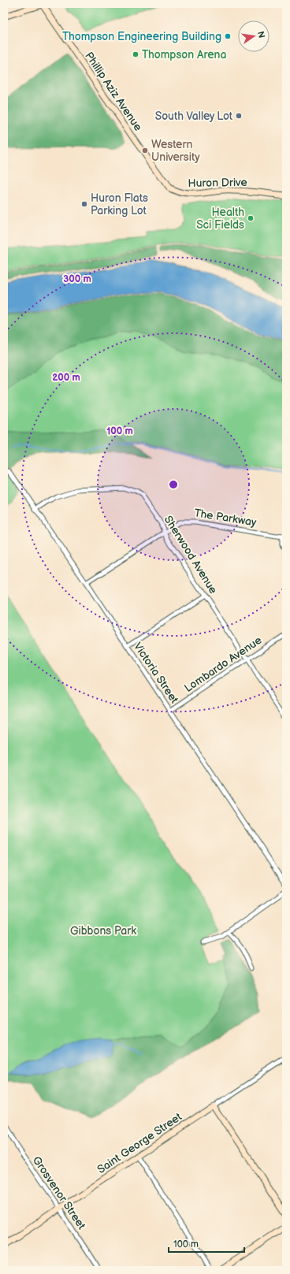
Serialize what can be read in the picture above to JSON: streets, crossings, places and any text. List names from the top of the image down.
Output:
{
  "streets": {
    "street": [
      "Phillip Aziz Avenue",
      "Huron Drive",
      "The Parkway",
      "Sherwood Avenue",
      "Lombardo Avenue",
      "Victoria Street",
      "Saint George Street",
      "Grosvenor Street"
    ]
  },
  "crossings": [
    ["Phillip Aziz Avenue", "Huron Drive"],
    ["The Parkway", "Sherwood Avenue"],
    ["The Parkway", "Victoria Street"],
    ["Sherwood Avenue", "Lombardo Avenue"],
    ["Sherwood Avenue", "Victoria Street"],
    ["Lombardo Avenue", "Victoria Street"],
    ["Saint George Street", "Grosvenor Street"]
  ],
  "parks": ["Gibbons Park"],
  "places": [
    "Thompson Engineering Building",
    "Thompson Arena",
    "South Valley Lot",
    "Western University",
    "Huron Flats Parking Lot",
    "Health Sci Fields"
  ],
  "scale_bar": "100 m",
  "north": "right",
  "rings": ["300 m", "200 m", "100 m"]
}
